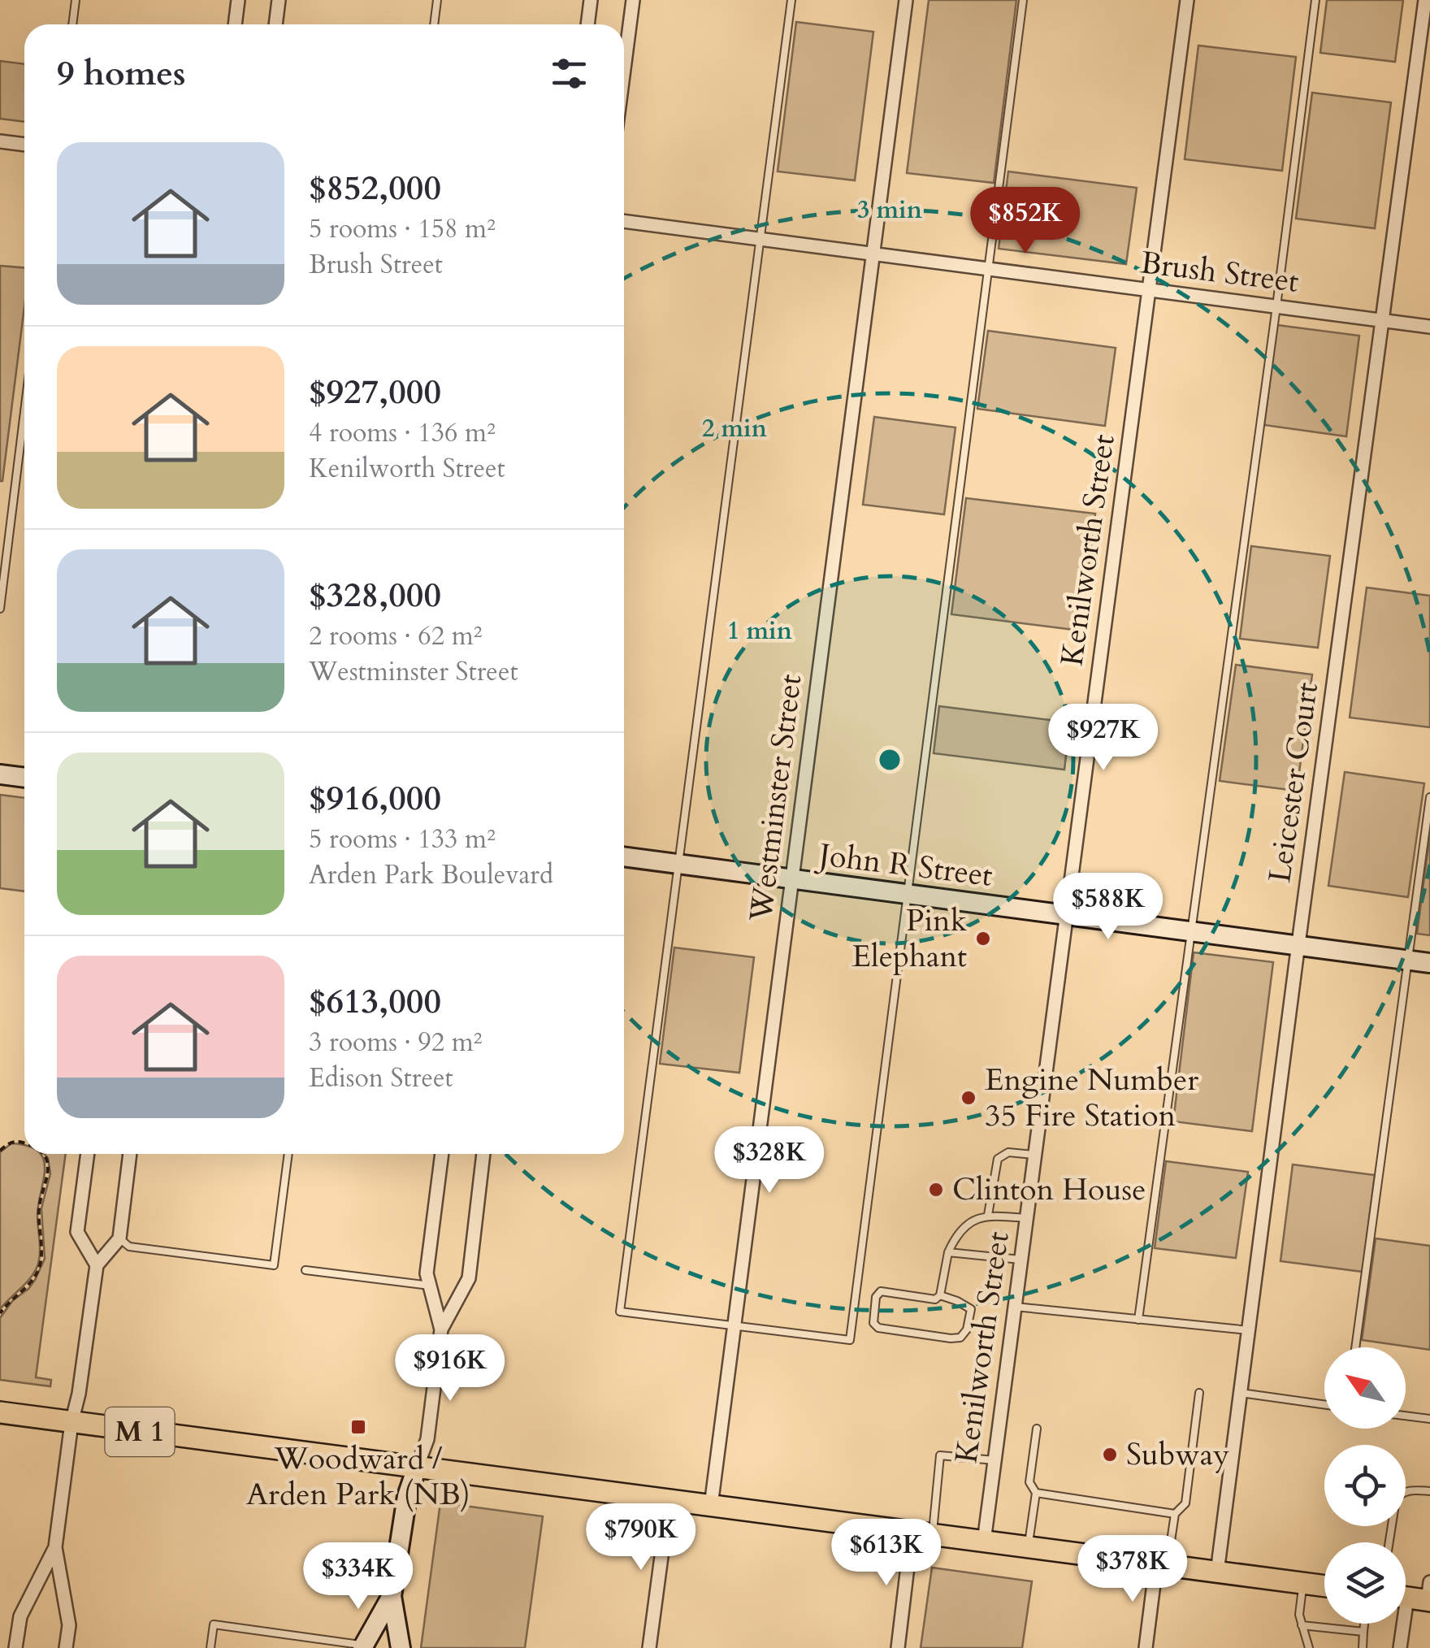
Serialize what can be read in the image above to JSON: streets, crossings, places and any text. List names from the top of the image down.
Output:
{
  "streets": {
    "main road": ["M 1"],
    "street": [
      "Brush Street",
      "Kenilworth Street",
      "Leicester Court",
      "Westminster Street",
      "John R Street"
    ]
  },
  "crossings": [
    ["Brush Street", "Kenilworth Street"],
    ["Brush Street", "Leicester Court"],
    ["Brush Street", "Westminster Street"],
    ["Kenilworth Street", "John R Street"],
    ["Kenilworth Street", "M 1"],
    ["Leicester Court", "John R Street"],
    ["Leicester Court", "M 1"],
    ["Westminster Street", "John R Street"],
    ["Westminster Street", "M 1"]
  ],
  "places": {
    "other": [
      "Pink Elephant",
      "Engine Number 35 Fire Station",
      "Clinton House",
      "Subway"
    ],
    "transit": ["Woodward / Arden Park (NB)"]
  },
  "north": "top left",
  "page": {
    "heading": "9 homes",
    "list": [
      {
        "name": "$852,000",
        "note": "5 rooms · 158 m² · Brush Street"
      },
      {
        "name": "$927,000",
        "note": "4 rooms · 136 m² · Kenilworth Street"
      },
      {
        "name": "$328,000",
        "note": "2 rooms · 62 m² · Westminster Street"
      },
      {
        "name": "$916,000",
        "note": "5 rooms · 133 m² · Arden Park Boulevard"
      },
      {
        "name": "$613,000",
        "note": "3 rooms · 92 m² · Edison Street"
      }
    ],
    "price": [
      "$852K",
      "$927K",
      "$588K",
      "$328K",
      "$916K",
      "$790K",
      "$613K",
      "$378K",
      "$334K"
    ]
  },
  "rings": ["3 min", "2 min", "1 min"]
}
